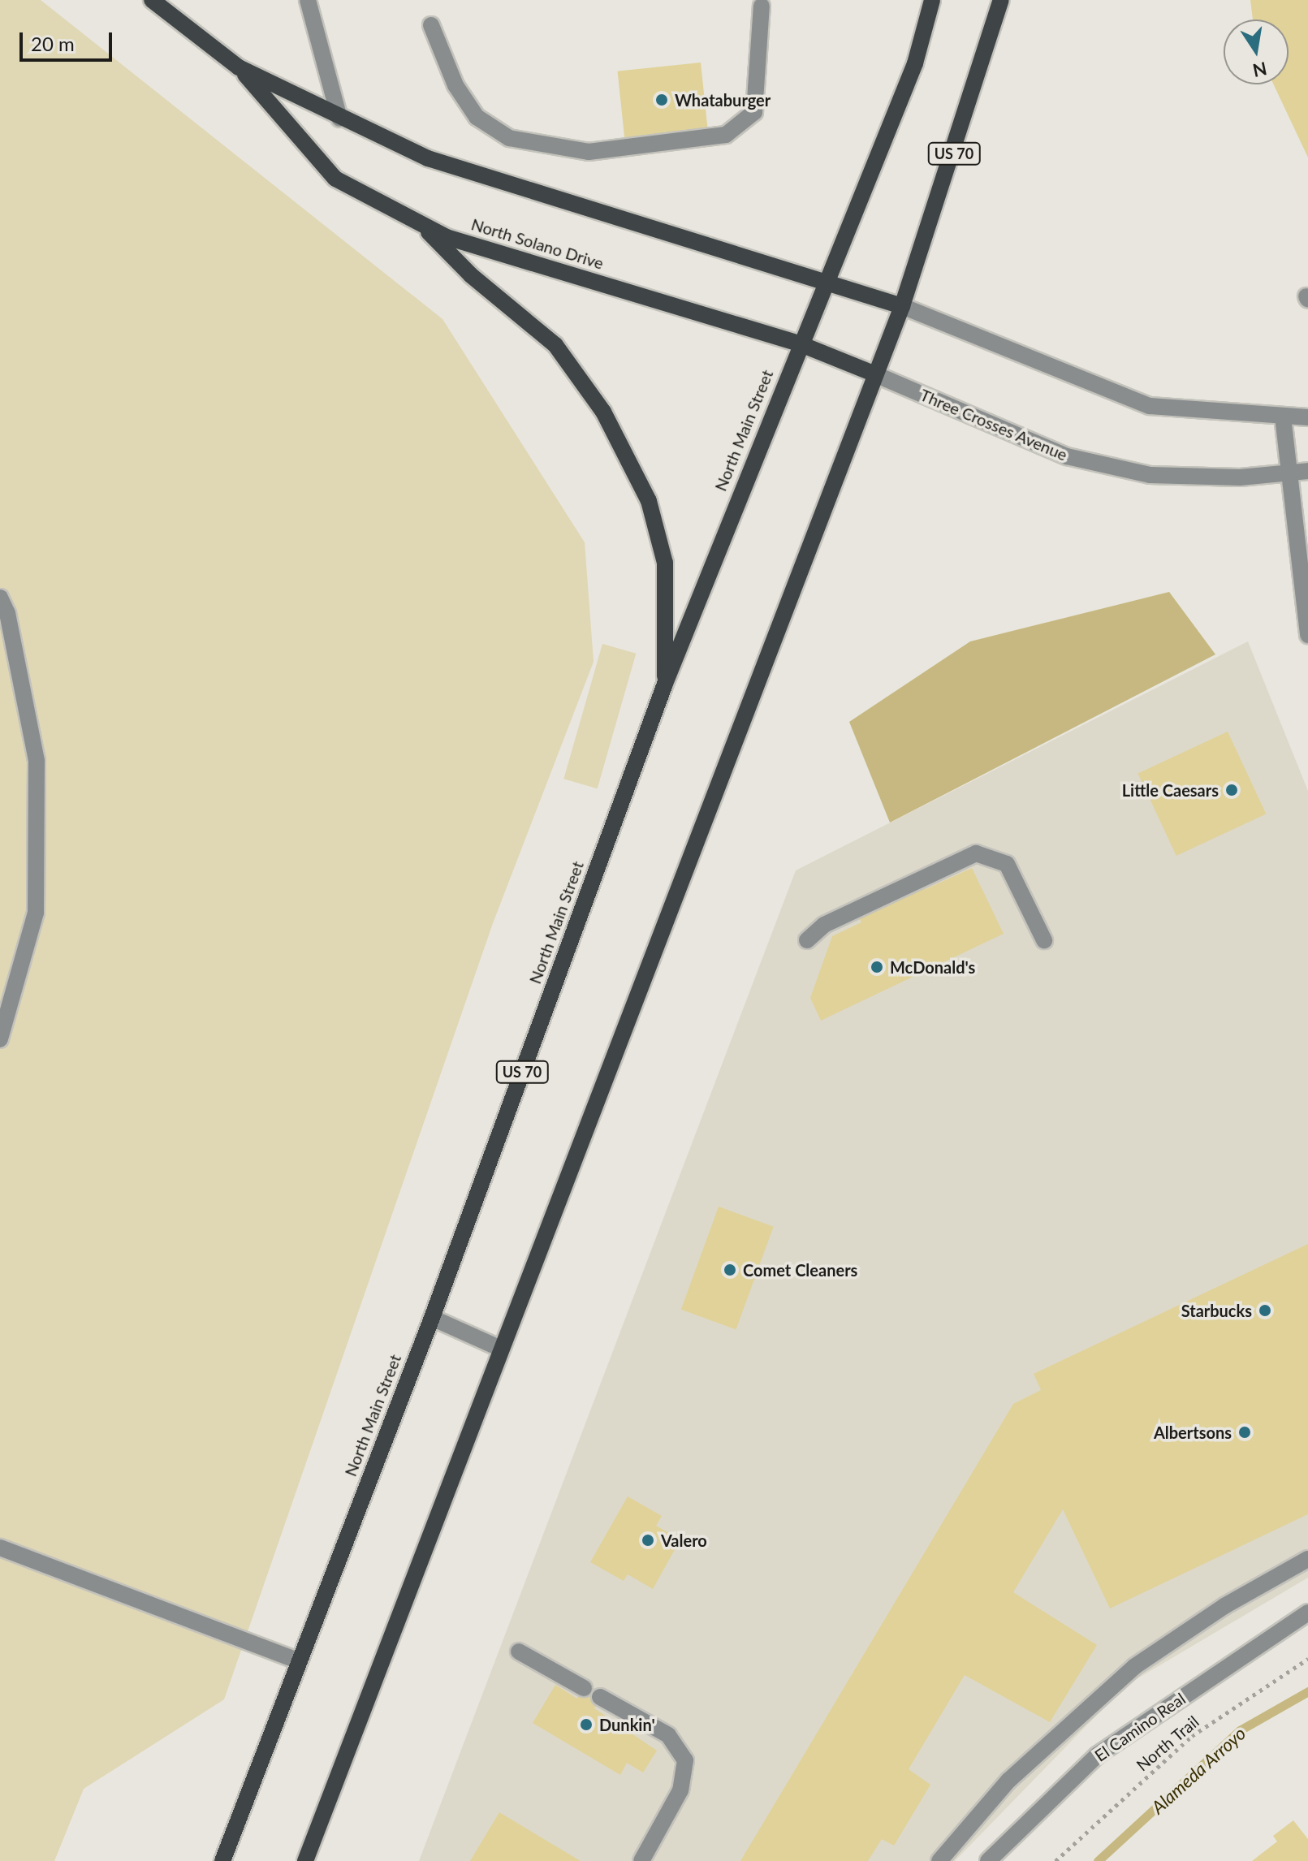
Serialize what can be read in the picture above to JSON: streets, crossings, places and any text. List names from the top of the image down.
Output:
{
  "streets": {
    "main road": ["US 70", "North Solano Drive", "North Main Street"],
    "street": ["Three Crosses Avenue", "El Camino Real"],
    "path": ["North Trail"]
  },
  "crossings": [
    ["US 70", "North Solano Drive"],
    ["US 70", "Three Crosses Avenue"],
    ["North Solano Drive", "Three Crosses Avenue"],
    ["North Solano Drive", "North Main Street"]
  ],
  "water": ["Alameda Arroyo"],
  "places": [
    "Whataburger",
    "Little Caesars",
    "McDonald's",
    "Comet Cleaners",
    "Starbucks",
    "Albertsons",
    "Valero",
    "Dunkin'"
  ],
  "scale_bar": "20 m",
  "north": "bottom"
}
